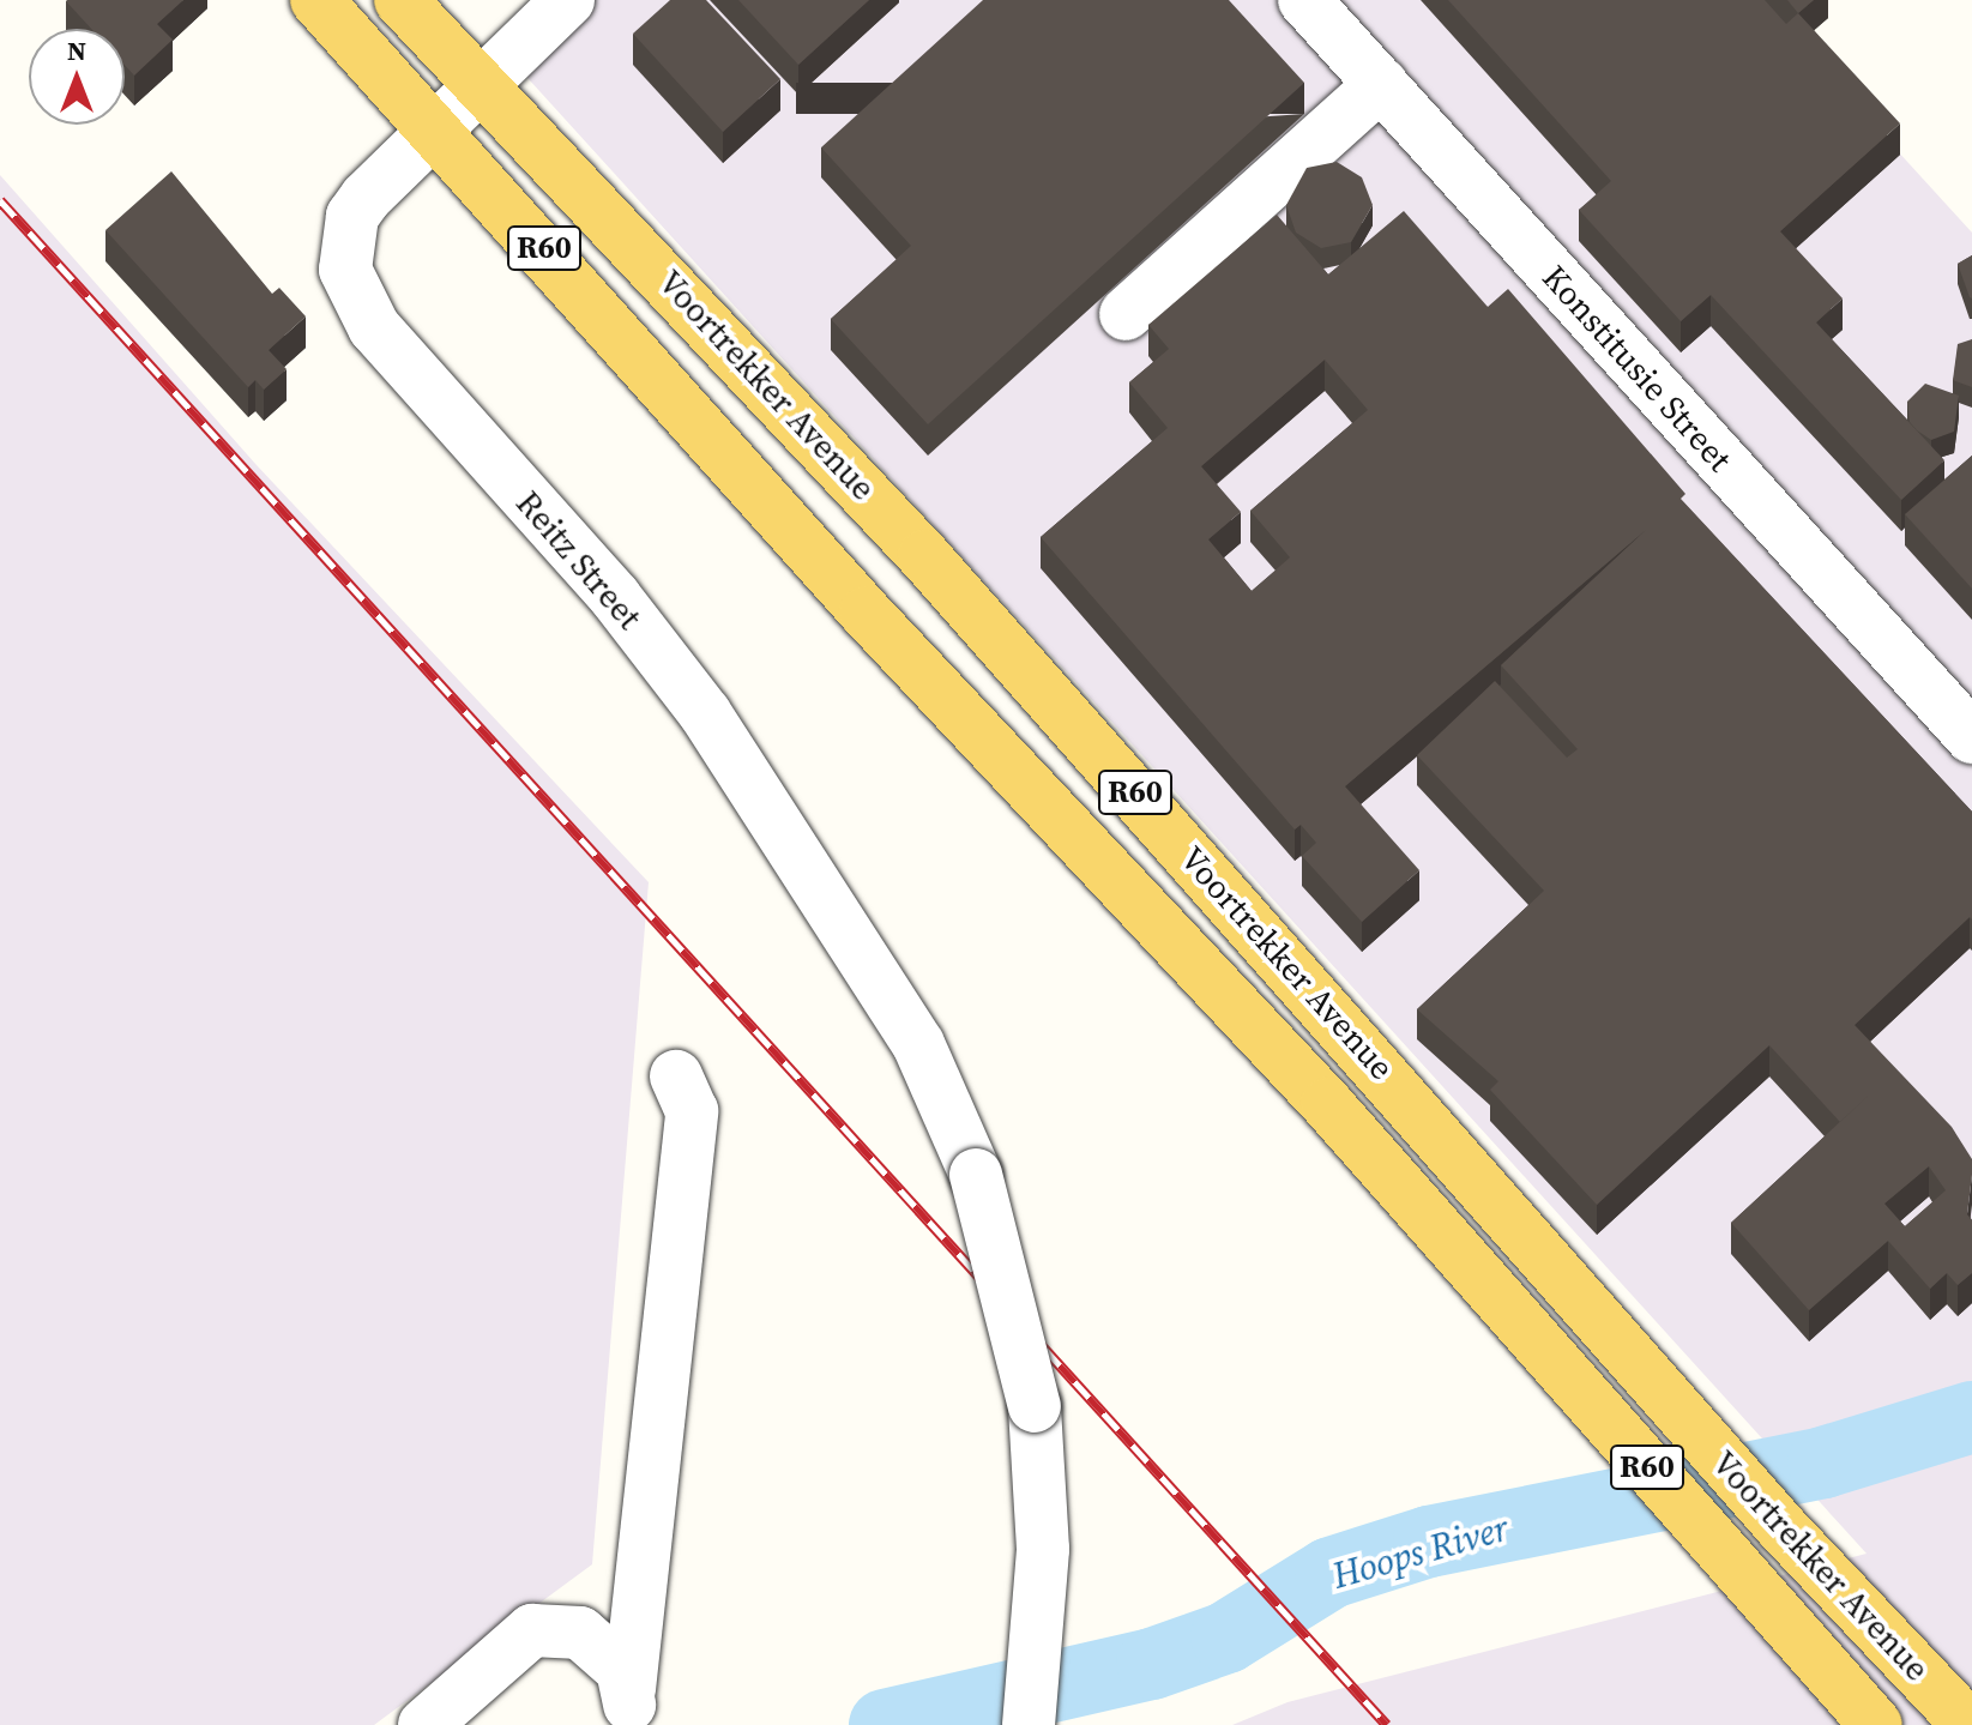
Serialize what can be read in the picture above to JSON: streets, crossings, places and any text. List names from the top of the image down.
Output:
{
  "streets": {
    "main road": ["R60", "Voortrekker Avenue"],
    "street": ["Konstitusie Street", "Reitz Street"]
  },
  "crossings": [
    ["Voortrekker Avenue", "Reitz Street"]
  ],
  "water": ["Hoops River"],
  "north": "top"
}
